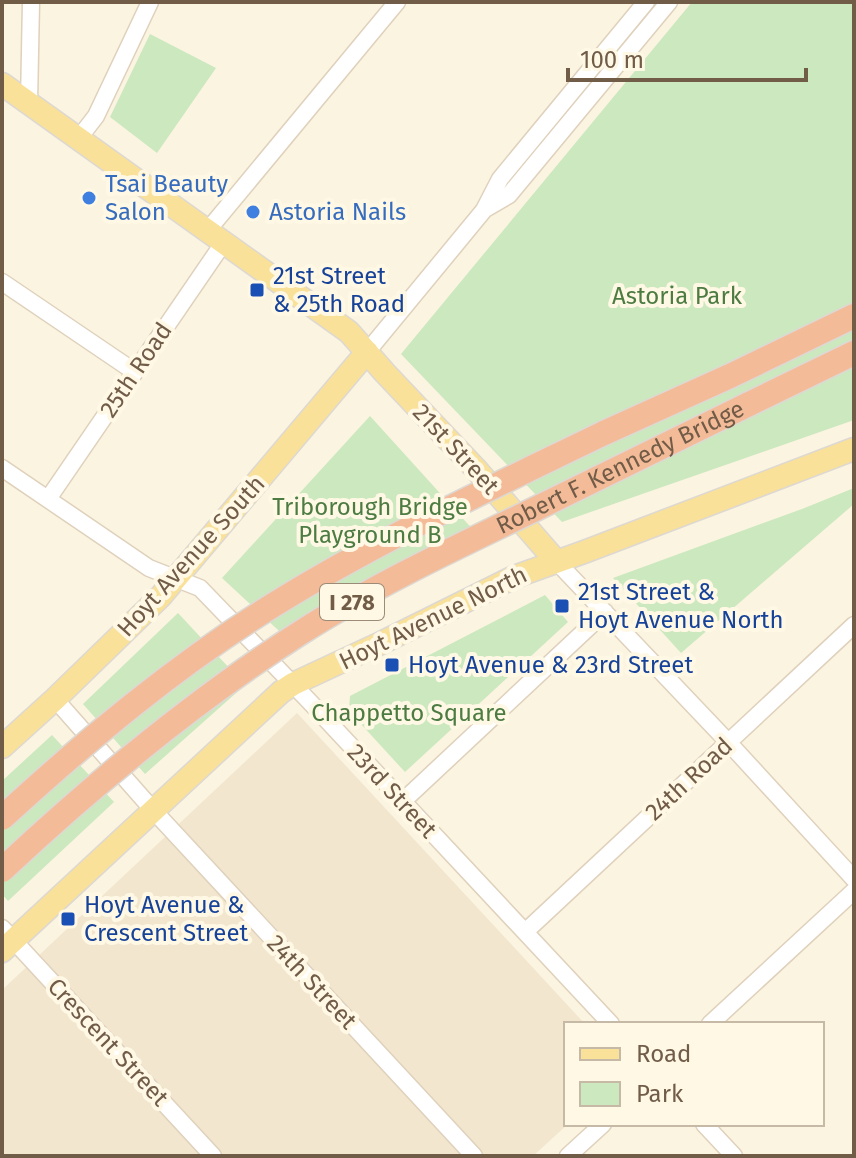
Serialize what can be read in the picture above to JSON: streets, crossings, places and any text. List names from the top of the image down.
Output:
{
  "streets": {
    "highway": ["Robert F. Kennedy Bridge", "I 278"],
    "main road": ["21st Street", "Hoyt Avenue South", "Hoyt Avenue North"],
    "street": [
      "25th Road",
      "24th Road",
      "23rd Street",
      "24th Street",
      "Crescent Street"
    ]
  },
  "crossings": [
    ["25th Road", "21st Street"],
    ["25th Road", "23rd Street"],
    ["21st Street", "Hoyt Avenue South"],
    ["21st Street", "Hoyt Avenue North"],
    ["21st Street", "24th Road"],
    ["Hoyt Avenue South", "23rd Street"],
    ["Hoyt Avenue South", "24th Street"],
    ["Hoyt Avenue North", "23rd Street"],
    ["Hoyt Avenue North", "24th Street"],
    ["Hoyt Avenue North", "Crescent Street"],
    ["24th Road", "23rd Street"]
  ],
  "parks": ["Astoria Park", "Triborough Bridge Playground B", "Chappetto Square"],
  "places": {
    "other": ["Tsai Beauty Salon", "Astoria Nails"],
    "transit": [
      "21st Street & 25th Road",
      "21st Street & Hoyt Avenue North",
      "Hoyt Avenue & 23rd Street",
      "Hoyt Avenue & Crescent Street"
    ]
  },
  "legend": ["Road", "Park"],
  "scale_bar": "100 m"
}
